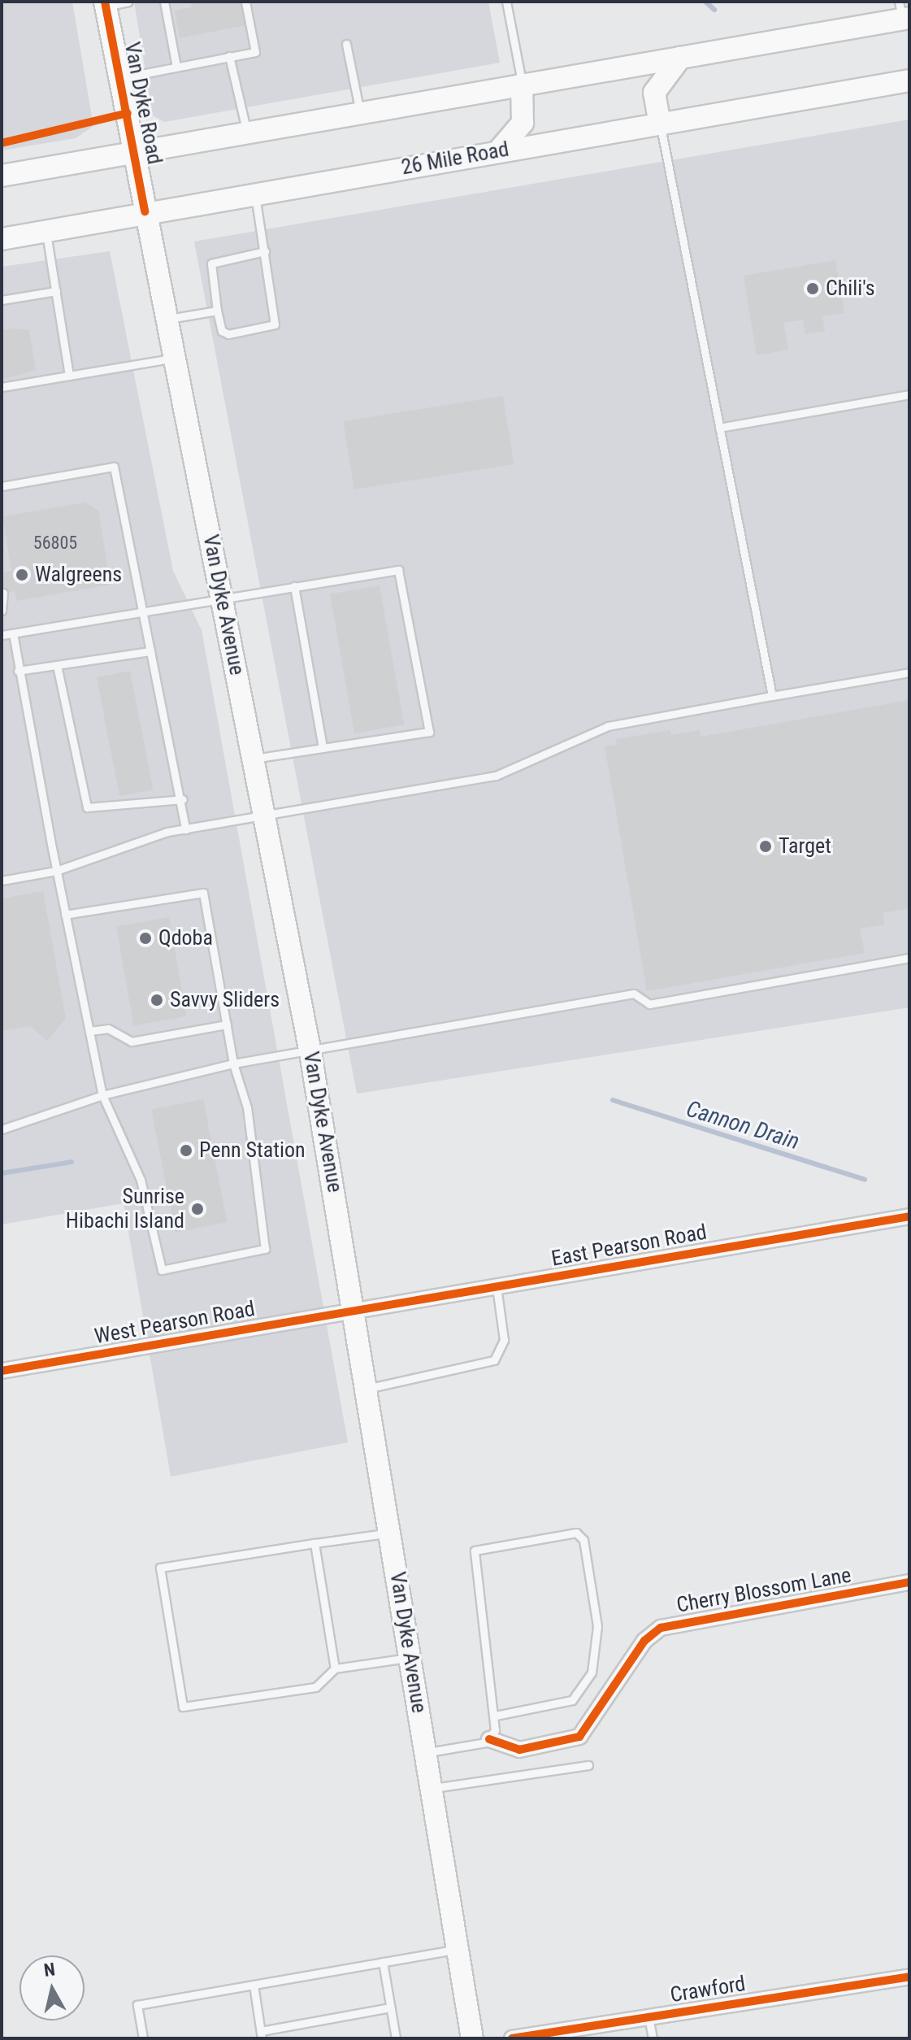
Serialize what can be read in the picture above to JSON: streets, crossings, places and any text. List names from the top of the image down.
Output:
{
  "streets": {
    "main road": ["Van Dyke Road", "26 Mile Road", "Van Dyke Avenue"],
    "street": [
      "East Pearson Road",
      "West Pearson Road",
      "Cherry Blossom Lane",
      "Crawford"
    ]
  },
  "crossings": [
    ["Van Dyke Road", "26 Mile Road"],
    ["Van Dyke Road", "Van Dyke Avenue"],
    ["26 Mile Road", "Van Dyke Avenue"],
    ["Van Dyke Avenue", "East Pearson Road"],
    ["Van Dyke Avenue", "West Pearson Road"],
    ["East Pearson Road", "West Pearson Road"]
  ],
  "water": ["Cannon Drain"],
  "places": [
    "Chili's",
    "Walgreens",
    "Target",
    "Qdoba",
    "Savvy Sliders",
    "Penn Station",
    "Sunrise Hibachi Island"
  ],
  "house_numbers": ["56805"],
  "north": "top"
}
